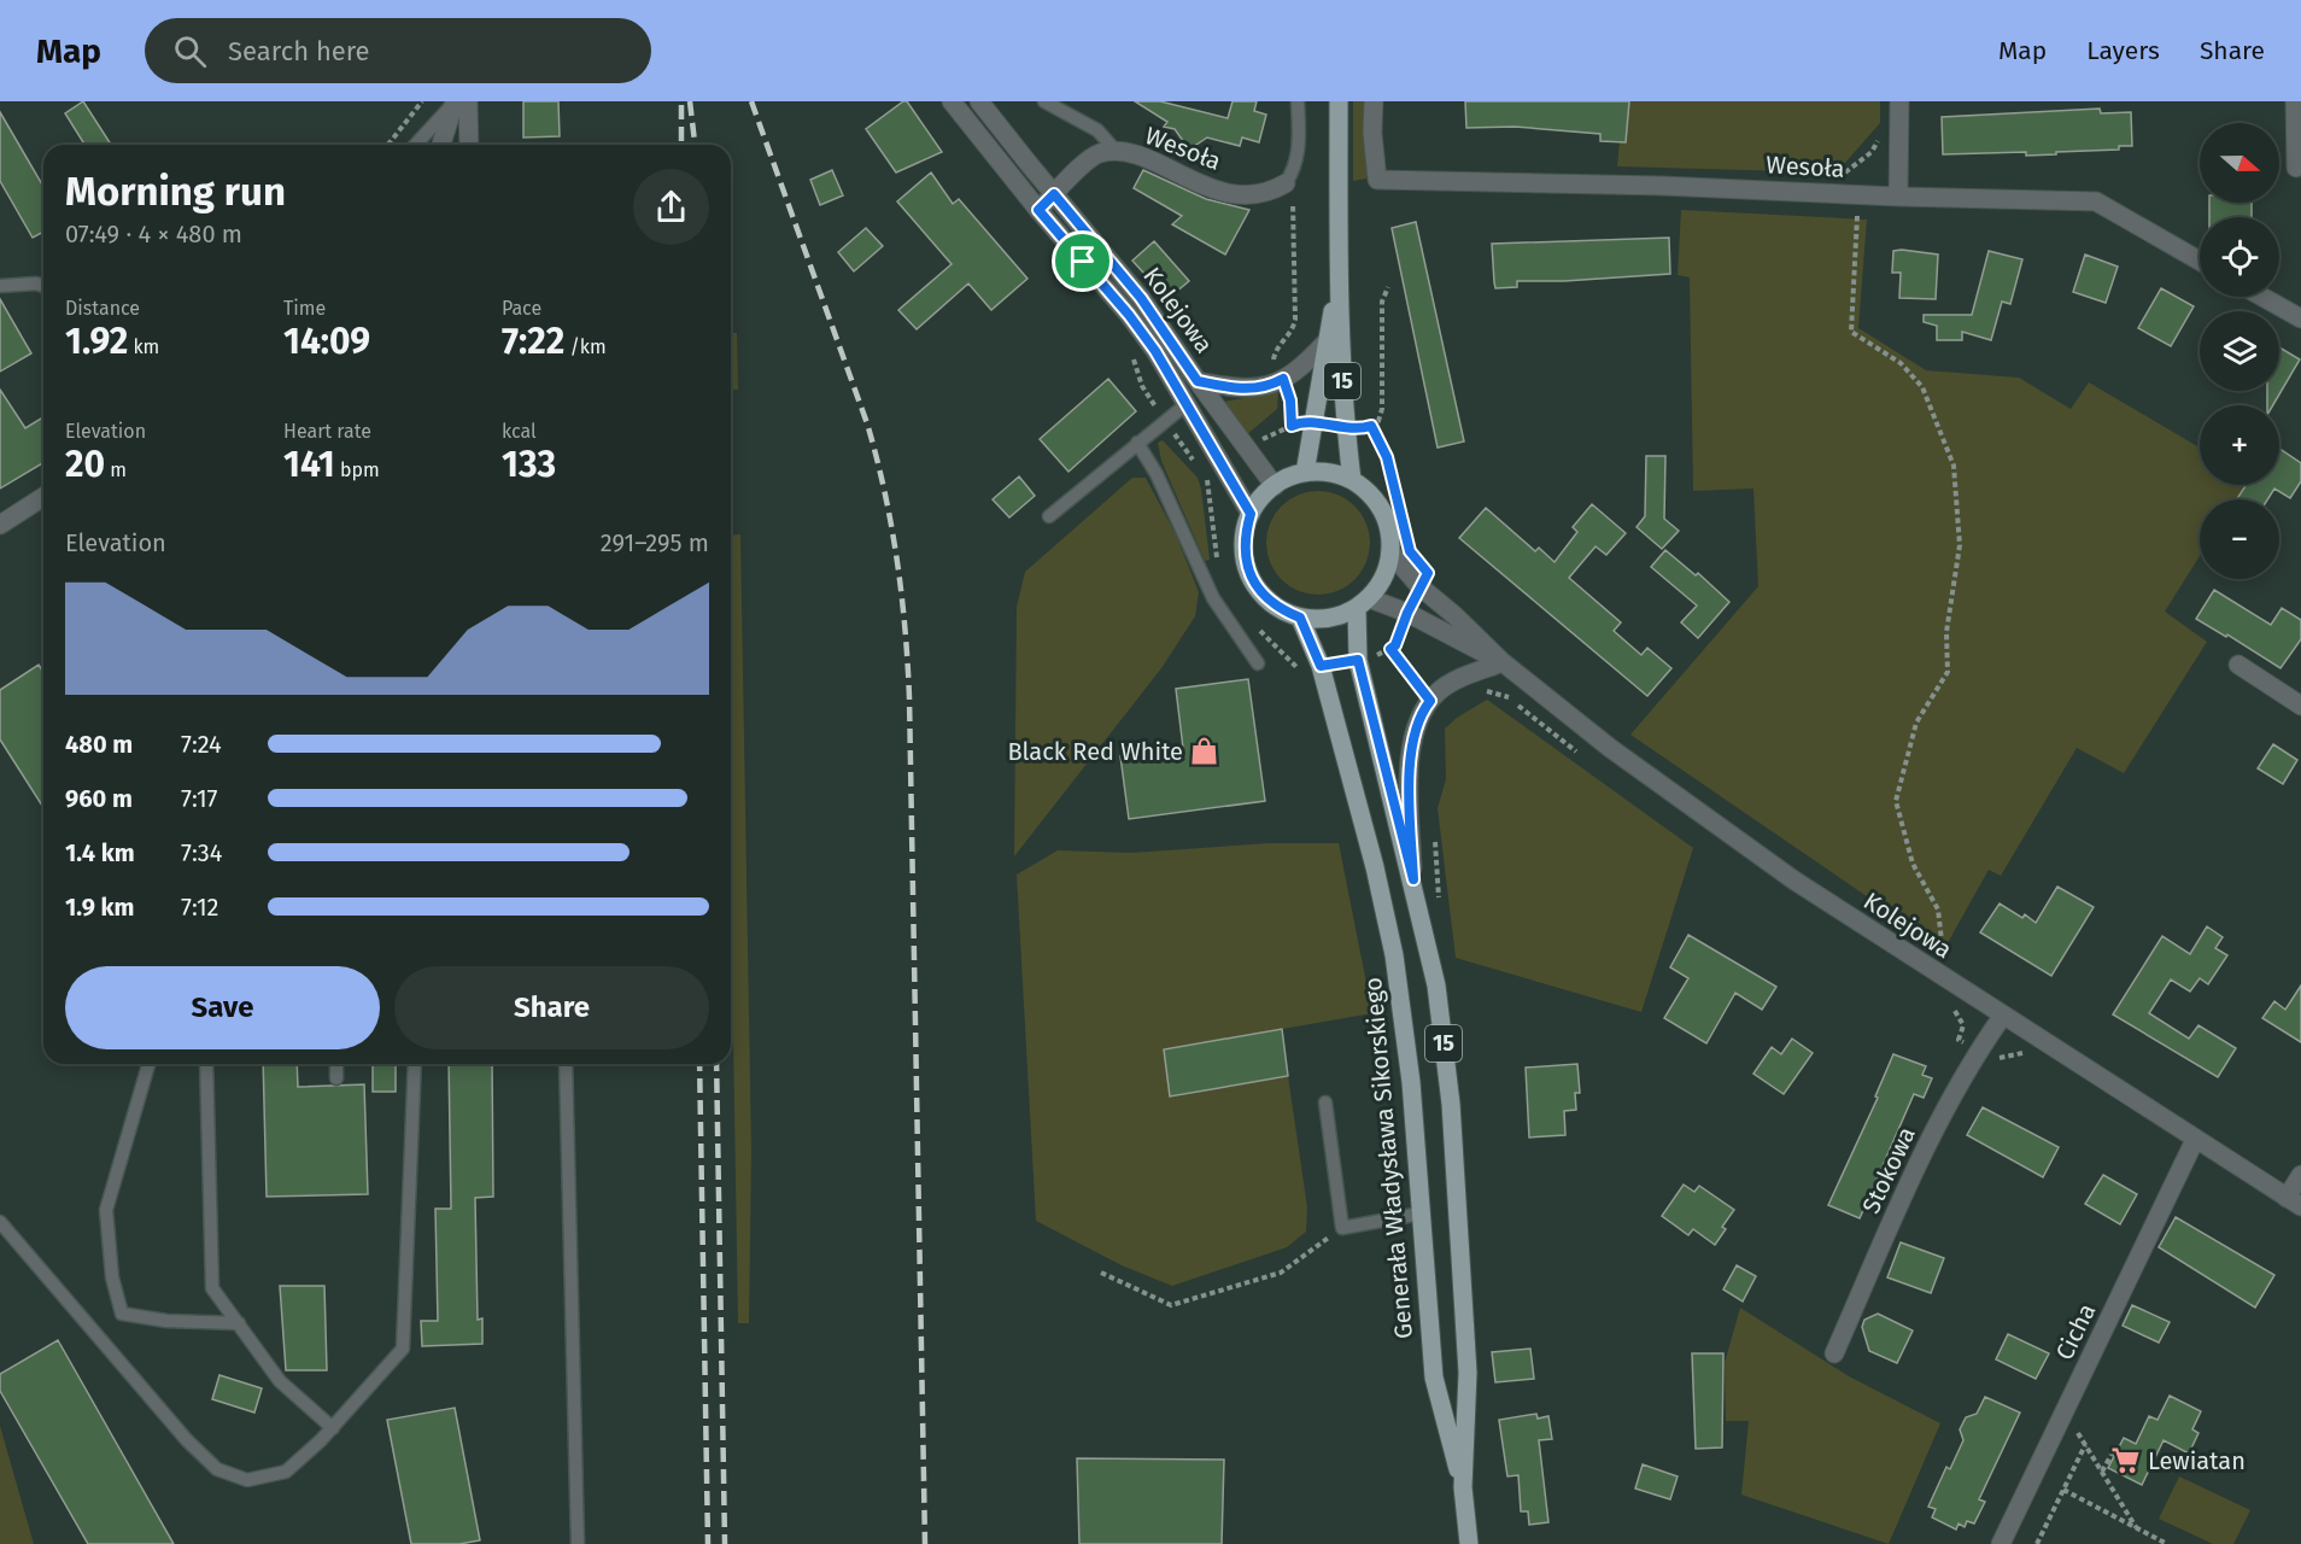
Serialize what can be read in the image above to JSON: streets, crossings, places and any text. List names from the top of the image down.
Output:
{
  "streets": {
    "main road": ["15", "Generała Władysława Sikorskiego"],
    "street": [
      "Wesoła",
      "Kolejowa",
      "Stokowa",
      "Cicha"
    ]
  },
  "crossings": [
    ["Wesoła", "Kolejowa"],
    ["Kolejowa", "15"],
    ["Kolejowa", "Generała Władysława Sikorskiego"],
    ["Kolejowa", "Stokowa"],
    ["Kolejowa", "Cicha"],
    ["15", "Generała Władysława Sikorskiego"]
  ],
  "places": {
    "shop": ["Black Red White"],
    "supermarket": ["Lewiatan"]
  },
  "north": "right",
  "page": {
    "header": "Map",
    "search": "Search here",
    "nav": ["Map", "Layers", "Share"],
    "map_buttons": ["+", "−"],
    "heading": ["Morning run", "07:49 · 4 × 480 m"],
    "stats": [
      ["Distance", "1.92 km"],
      ["Time", "14:09"],
      ["Pace", "7:22 /km"],
      ["Elevation", "20 m"],
      ["Heart rate", "141 bpm"],
      ["kcal", "133"]
    ],
    "chart": ["Elevation", "291–295 m"],
    "list": [
      {
        "name": "480 m",
        "note": "7:24"
      },
      {
        "name": "960 m",
        "note": "7:17"
      },
      {
        "name": "1.4 km",
        "note": "7:34"
      },
      {
        "name": "1.9 km",
        "note": "7:12"
      }
    ],
    "buttons": ["Save", "Share"]
  }
}
